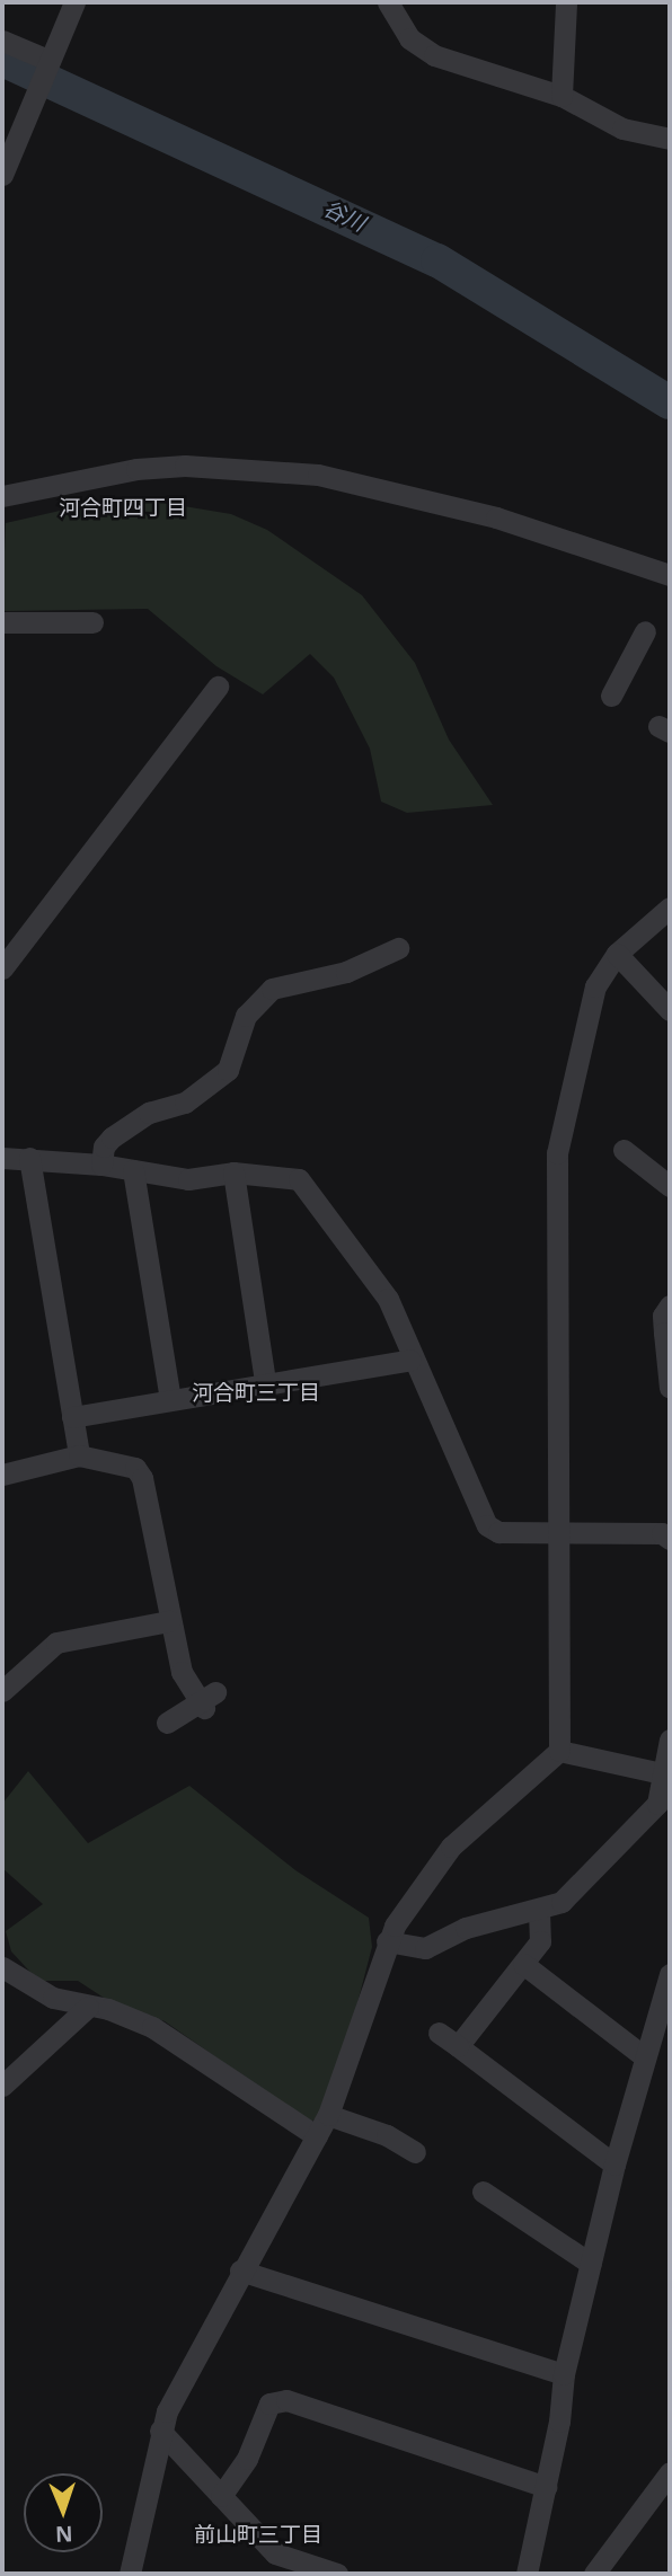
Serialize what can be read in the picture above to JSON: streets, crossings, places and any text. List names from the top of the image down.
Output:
{
  "districts": ["河合町四丁目", "河合町三丁目", "前山町三丁目"],
  "water": ["谷川"],
  "north": "bottom"
}
